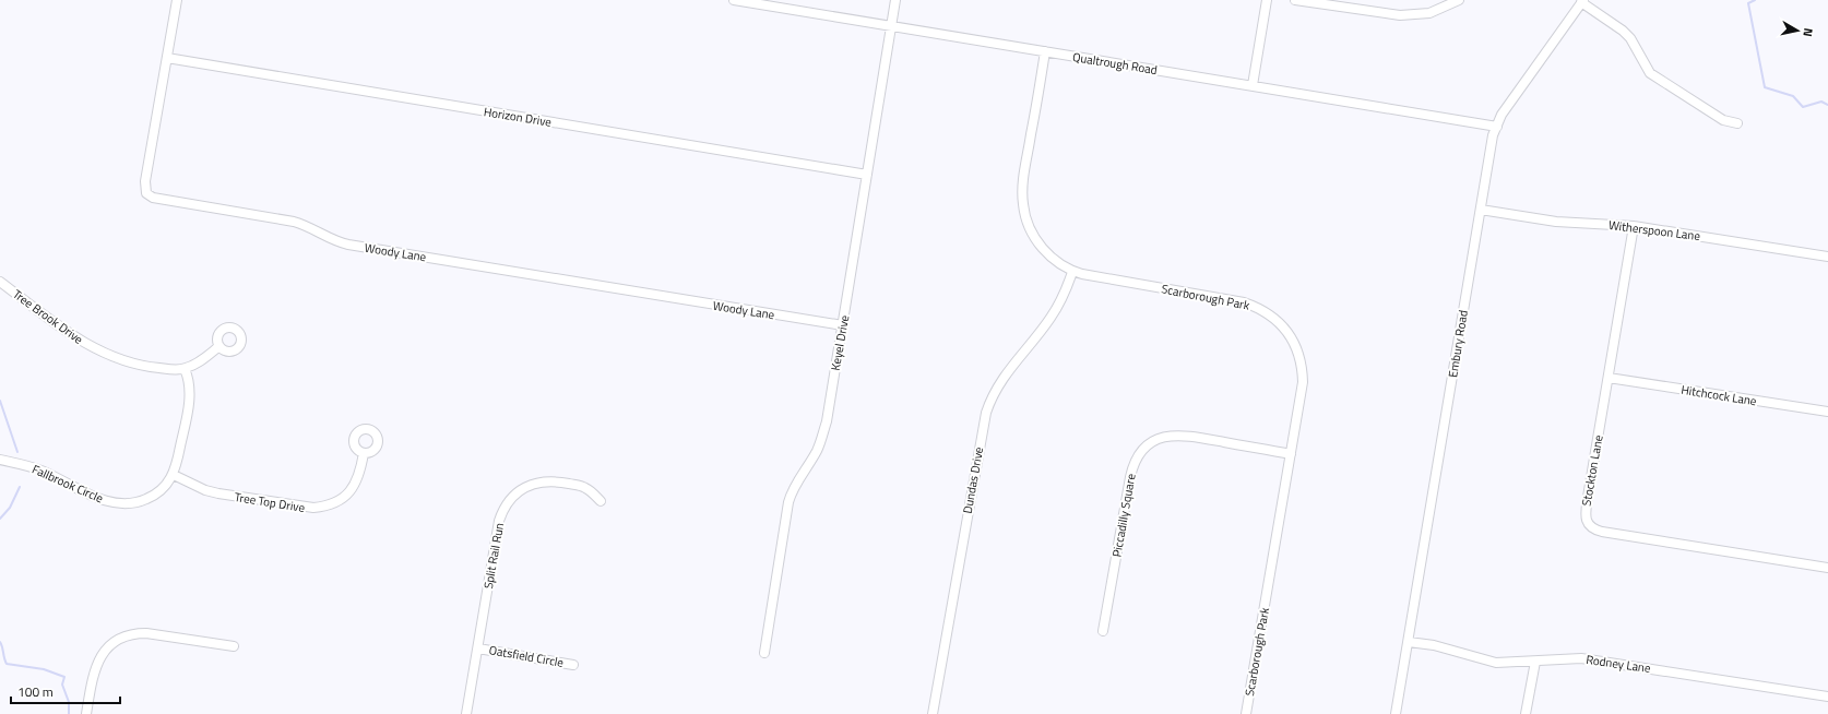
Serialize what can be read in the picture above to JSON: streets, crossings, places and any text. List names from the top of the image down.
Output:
{
  "streets": {
    "street": [
      "Qualtrough Road",
      "Horizon Drive",
      "Witherspoon Lane",
      "Woody Lane",
      "Scarborough Park",
      "Tree Brook Drive",
      "Keyel Drive",
      "Embury Road",
      "Hitchcock Lane",
      "Stockton Lane",
      "Dundas Drive",
      "Fallbrook Circle",
      "Tree Top Drive",
      "Piccadilly Square",
      "Split Rail Run",
      "Oatsfield Circle",
      "Rodney Lane"
    ]
  },
  "crossings": [
    ["Qualtrough Road", "Scarborough Park"],
    ["Qualtrough Road", "Keyel Drive"],
    ["Qualtrough Road", "Embury Road"],
    ["Horizon Drive", "Woody Lane"],
    ["Horizon Drive", "Keyel Drive"],
    ["Witherspoon Lane", "Embury Road"],
    ["Witherspoon Lane", "Stockton Lane"],
    ["Woody Lane", "Keyel Drive"],
    ["Scarborough Park", "Dundas Drive"],
    ["Scarborough Park", "Piccadilly Square"],
    ["Tree Brook Drive", "Fallbrook Circle"],
    ["Embury Road", "Rodney Lane"],
    ["Hitchcock Lane", "Stockton Lane"],
    ["Fallbrook Circle", "Tree Top Drive"],
    ["Split Rail Run", "Oatsfield Circle"]
  ],
  "scale_bar": "100 m",
  "north": "right"
}
